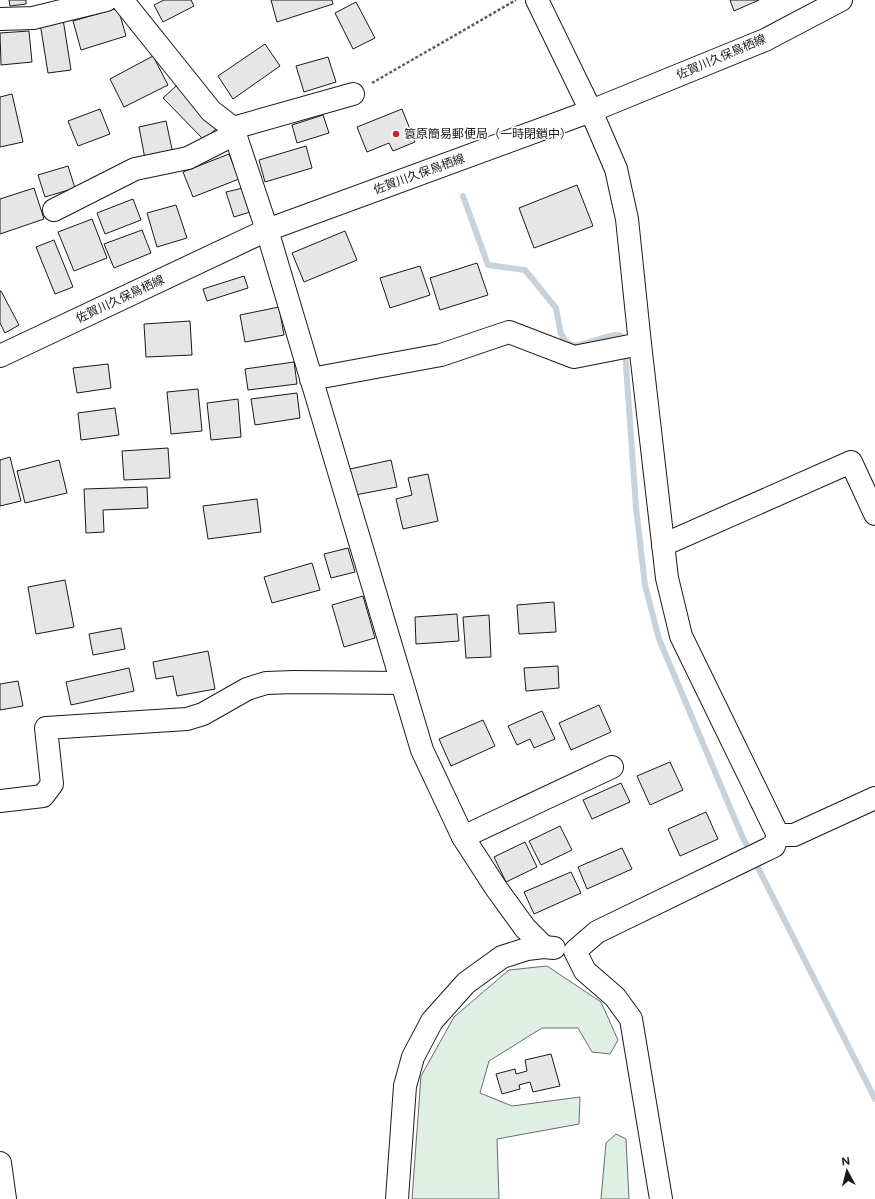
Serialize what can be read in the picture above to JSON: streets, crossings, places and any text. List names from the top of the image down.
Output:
{
  "streets": {
    "street": ["佐賀川久保鳥栖線"]
  },
  "places": ["簑原簡易郵便局（一時閉鎖中）"],
  "north": "top"
}
